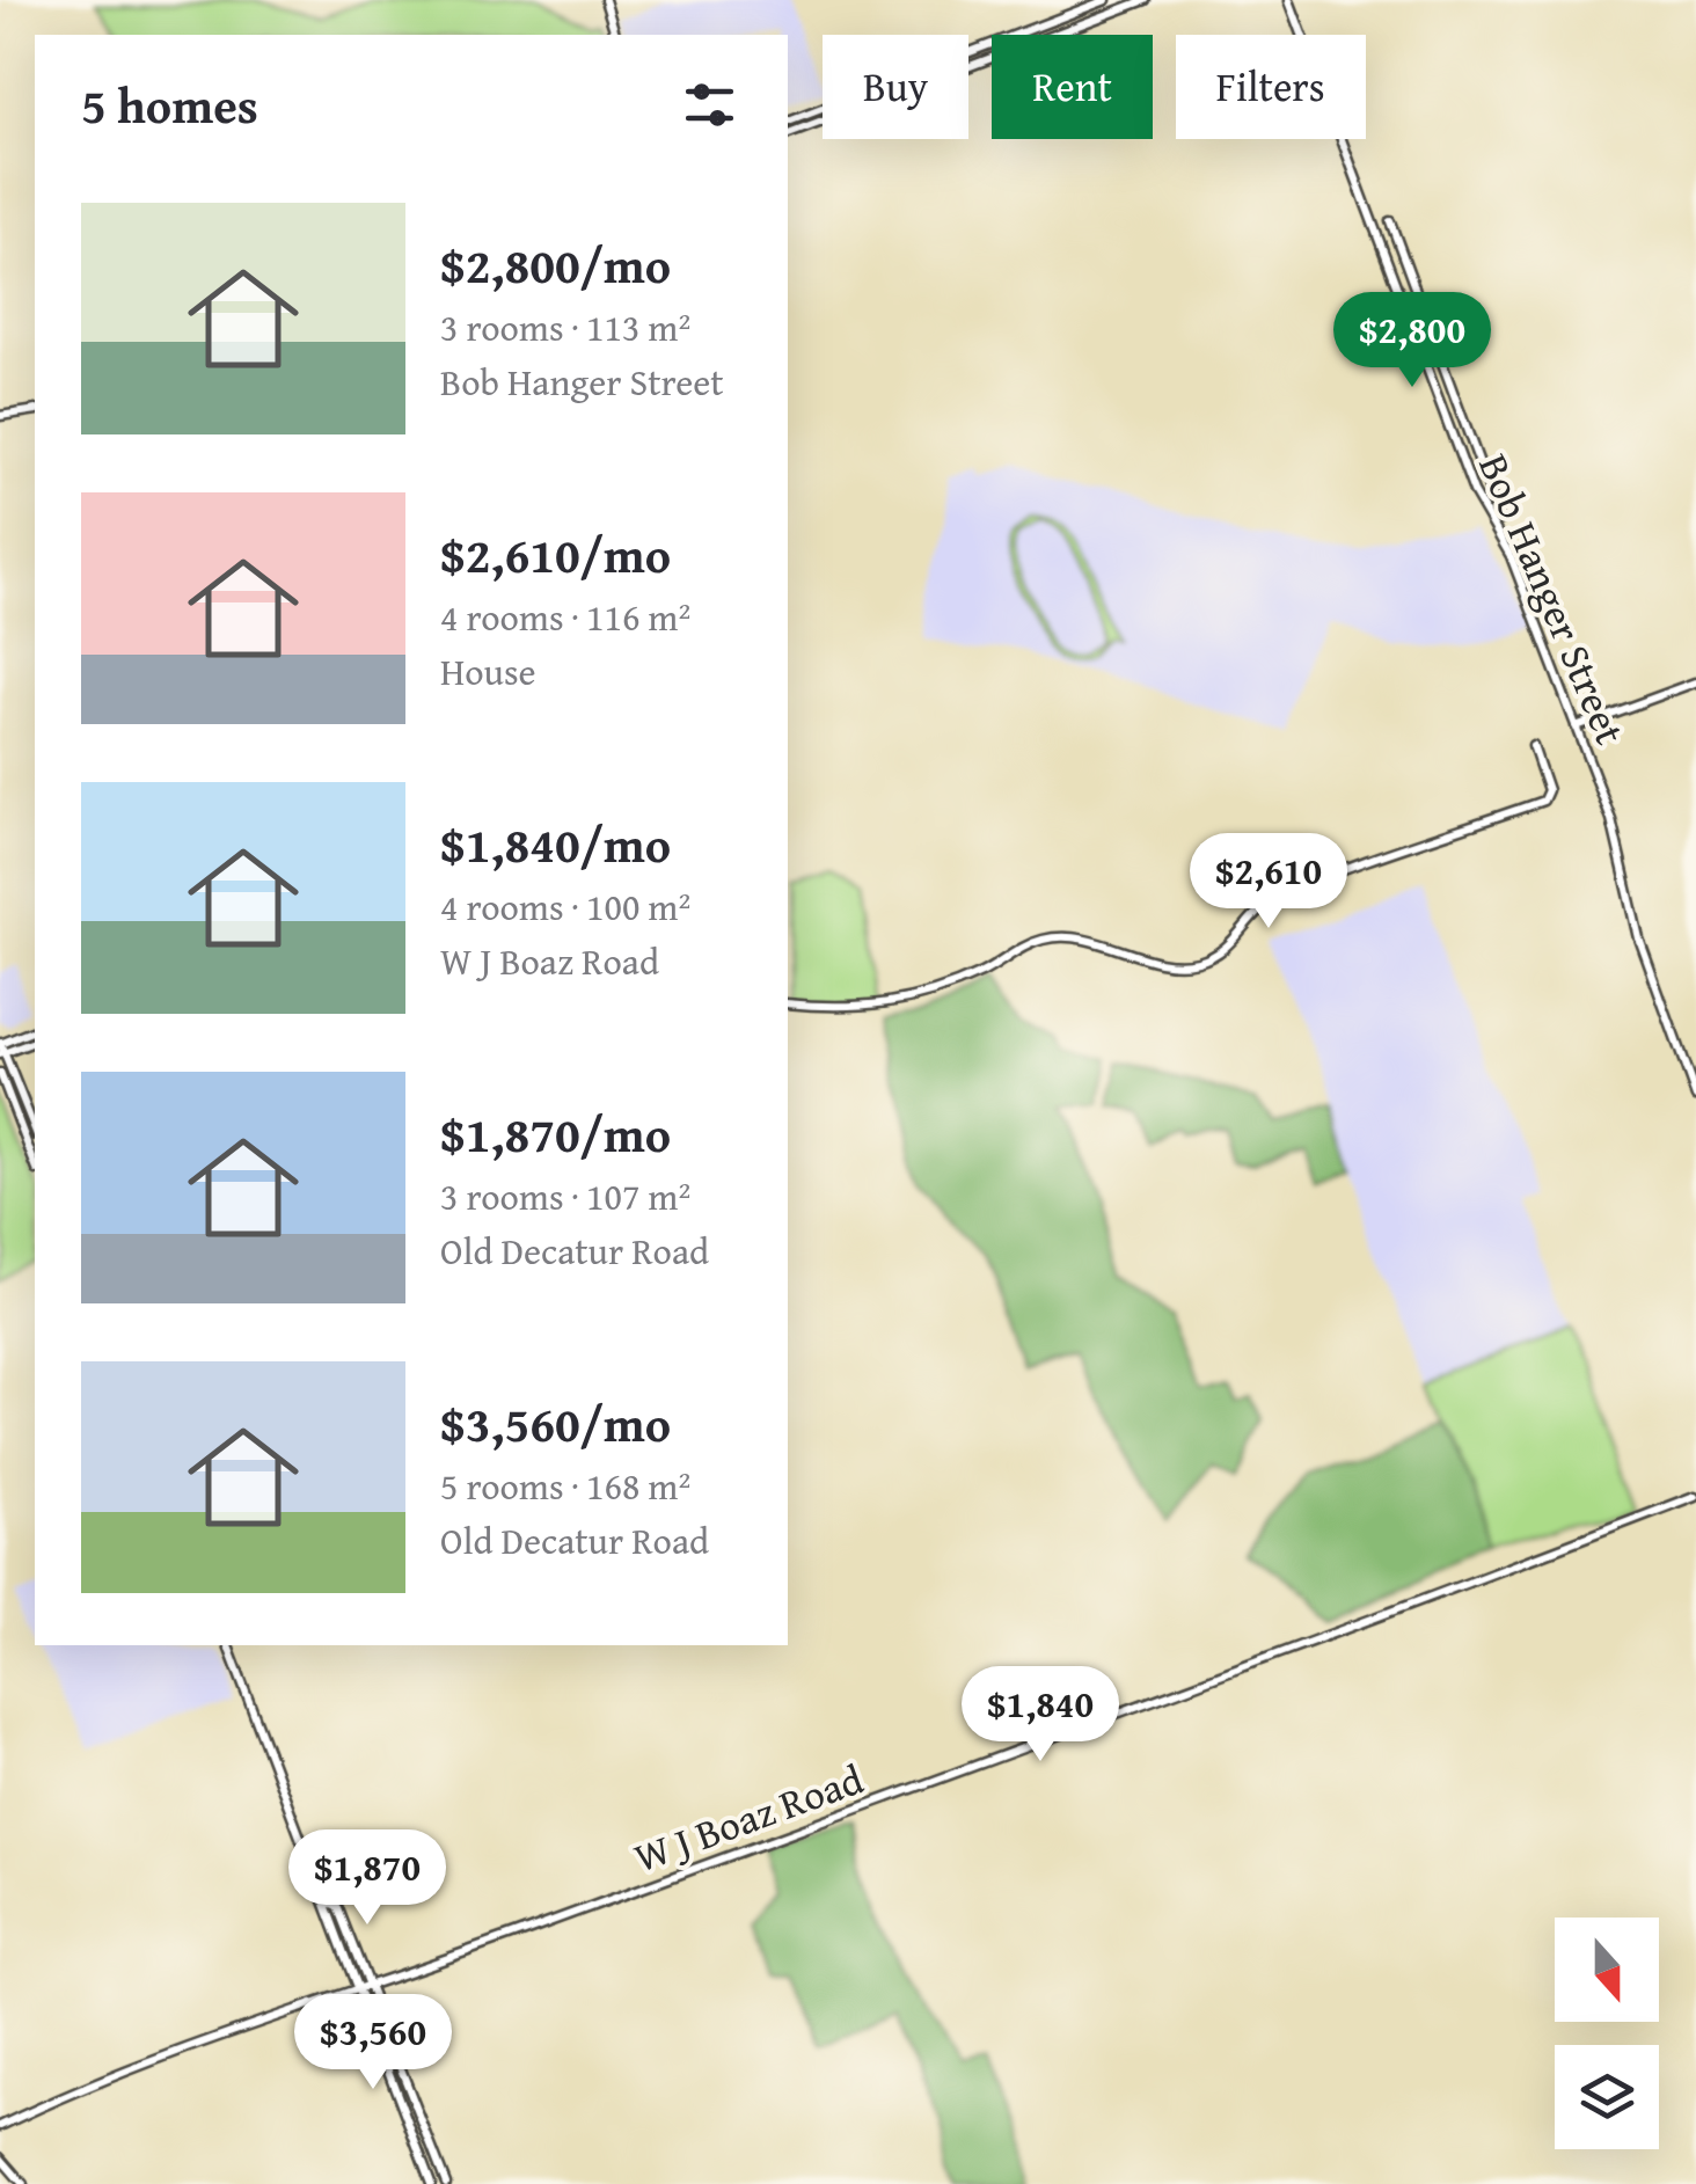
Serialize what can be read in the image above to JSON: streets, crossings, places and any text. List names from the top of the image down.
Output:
{
  "streets": {
    "street": ["Bob Hanger Street", "W J Boaz Road"]
  },
  "north": "bottom",
  "page": {
    "chip": ["Buy", "Rent", "Filters"],
    "heading": "5 homes",
    "list": [
      {
        "name": "$2,800/mo",
        "note": "3 rooms · 113 m² · Bob Hanger Street"
      },
      {
        "name": "$2,610/mo",
        "note": "4 rooms · 116 m² · House"
      },
      {
        "name": "$1,840/mo",
        "note": "4 rooms · 100 m² · W J Boaz Road"
      },
      {
        "name": "$1,870/mo",
        "note": "3 rooms · 107 m² · Old Decatur Road"
      },
      {
        "name": "$3,560/mo",
        "note": "5 rooms · 168 m² · Old Decatur Road"
      }
    ],
    "price": [
      "$2,800",
      "$2,610",
      "$1,840",
      "$1,870",
      "$3,560"
    ]
  }
}
